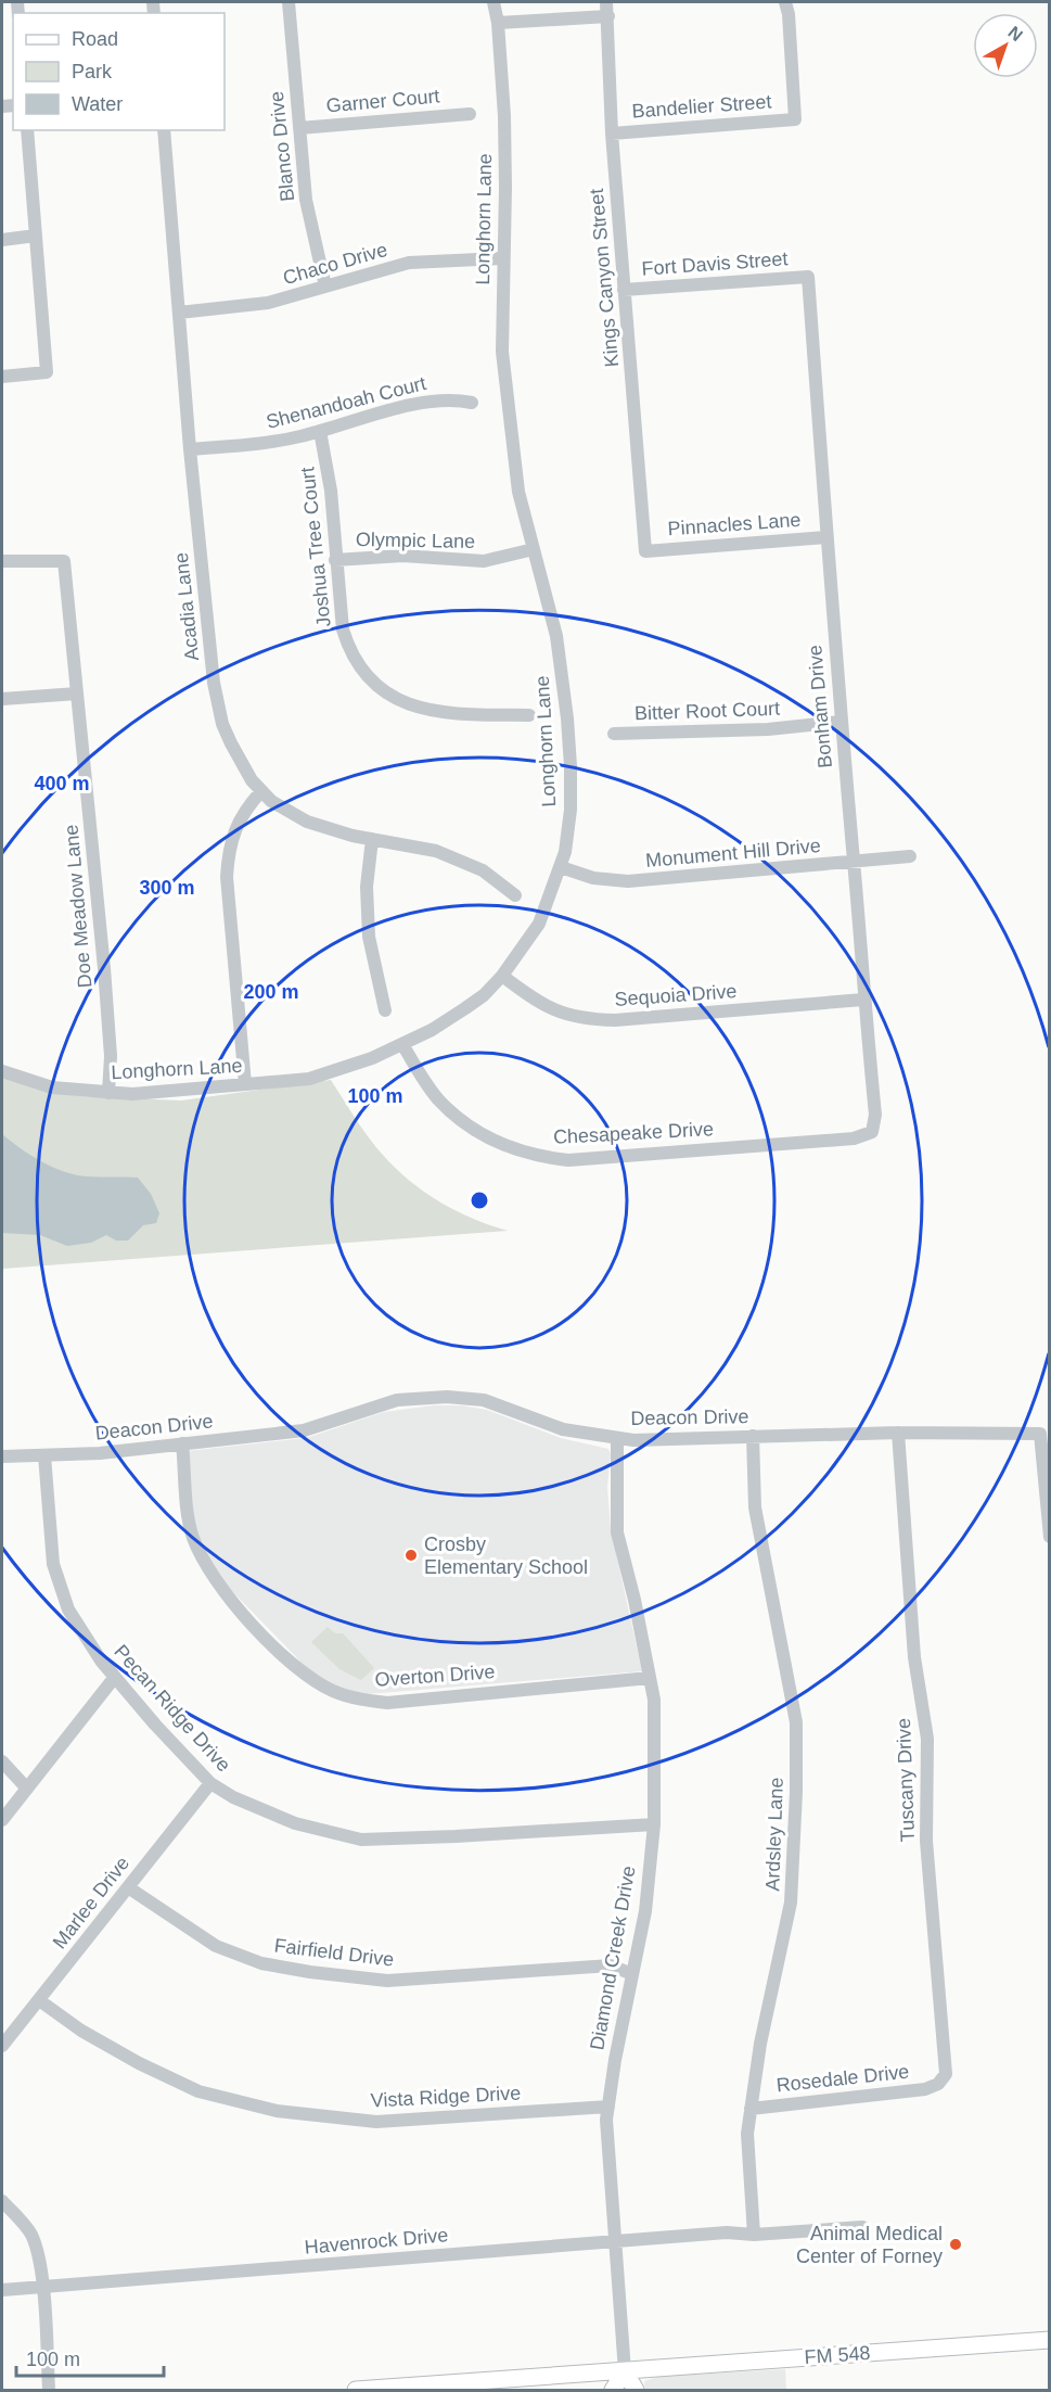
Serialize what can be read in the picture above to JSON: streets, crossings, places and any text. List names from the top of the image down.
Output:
{
  "streets": {
    "main road": ["FM 548"],
    "street": [
      "Garner Court",
      "Bandelier Street",
      "Blanco Drive",
      "Longhorn Lane",
      "Chaco Drive",
      "Fort Davis Street",
      "Kings Canyon Street",
      "Shenandoah Court",
      "Pinnacles Lane",
      "Olympic Lane",
      "Joshua Tree Court",
      "Acadia Lane",
      "Bonham Drive",
      "Bitter Root Court",
      "Monument Hill Drive",
      "Doe Meadow Lane",
      "Sequoia Drive",
      "Chesapeake Drive",
      "Deacon Drive",
      "Overton Drive",
      "Pecan Ridge Drive",
      "Tuscany Drive",
      "Ardsley Lane",
      "Marlee Drive",
      "Fairfield Drive",
      "Diamond Creek Drive",
      "Rosedale Drive",
      "Vista Ridge Drive",
      "Havenrock Drive"
    ]
  },
  "crossings": [
    ["Garner Court", "Blanco Drive"],
    ["Bandelier Street", "Kings Canyon Street"],
    ["Blanco Drive", "Chaco Drive"],
    ["Longhorn Lane", "Chaco Drive"],
    ["Longhorn Lane", "Olympic Lane"],
    ["Longhorn Lane", "Monument Hill Drive"],
    ["Longhorn Lane", "Doe Meadow Lane"],
    ["Longhorn Lane", "Sequoia Drive"],
    ["Longhorn Lane", "Chesapeake Drive"],
    ["Chaco Drive", "Acadia Lane"],
    ["Fort Davis Street", "Kings Canyon Street"],
    ["Fort Davis Street", "Bonham Drive"],
    ["Kings Canyon Street", "Pinnacles Lane"],
    ["Shenandoah Court", "Joshua Tree Court"],
    ["Shenandoah Court", "Acadia Lane"],
    ["Pinnacles Lane", "Bonham Drive"],
    ["Olympic Lane", "Joshua Tree Court"],
    ["Bonham Drive", "Bitter Root Court"],
    ["Bonham Drive", "Monument Hill Drive"],
    ["Bonham Drive", "Sequoia Drive"],
    ["Bonham Drive", "Chesapeake Drive"],
    ["Deacon Drive", "Overton Drive"],
    ["Deacon Drive", "Pecan Ridge Drive"],
    ["Deacon Drive", "Tuscany Drive"],
    ["Deacon Drive", "Ardsley Lane"],
    ["Deacon Drive", "Diamond Creek Drive"],
    ["Overton Drive", "Diamond Creek Drive"],
    ["Pecan Ridge Drive", "Marlee Drive"],
    ["Pecan Ridge Drive", "Diamond Creek Drive"],
    ["Tuscany Drive", "Rosedale Drive"],
    ["Ardsley Lane", "Rosedale Drive"],
    ["Ardsley Lane", "Havenrock Drive"],
    ["Marlee Drive", "Fairfield Drive"],
    ["Marlee Drive", "Vista Ridge Drive"],
    ["Fairfield Drive", "Diamond Creek Drive"],
    ["Diamond Creek Drive", "Vista Ridge Drive"],
    ["Diamond Creek Drive", "Havenrock Drive"],
    ["Diamond Creek Drive", "FM 548"]
  ],
  "places": ["Crosby Elementary School", "Animal Medical Center of Forney"],
  "legend": ["Road", "Park", "Water"],
  "scale_bar": "100 m",
  "north": "top right",
  "rings": [
    "400 m",
    "300 m",
    "200 m",
    "100 m"
  ]
}
